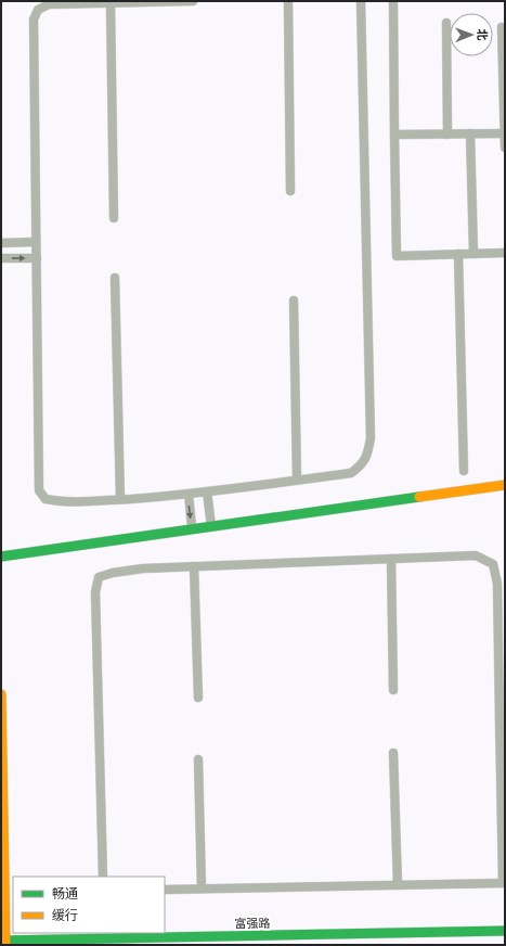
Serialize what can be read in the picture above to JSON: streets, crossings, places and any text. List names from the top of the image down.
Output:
{
  "streets": {
    "street": ["富强路"]
  },
  "legend": ["畅通", "缓行"],
  "north": "right"
}
